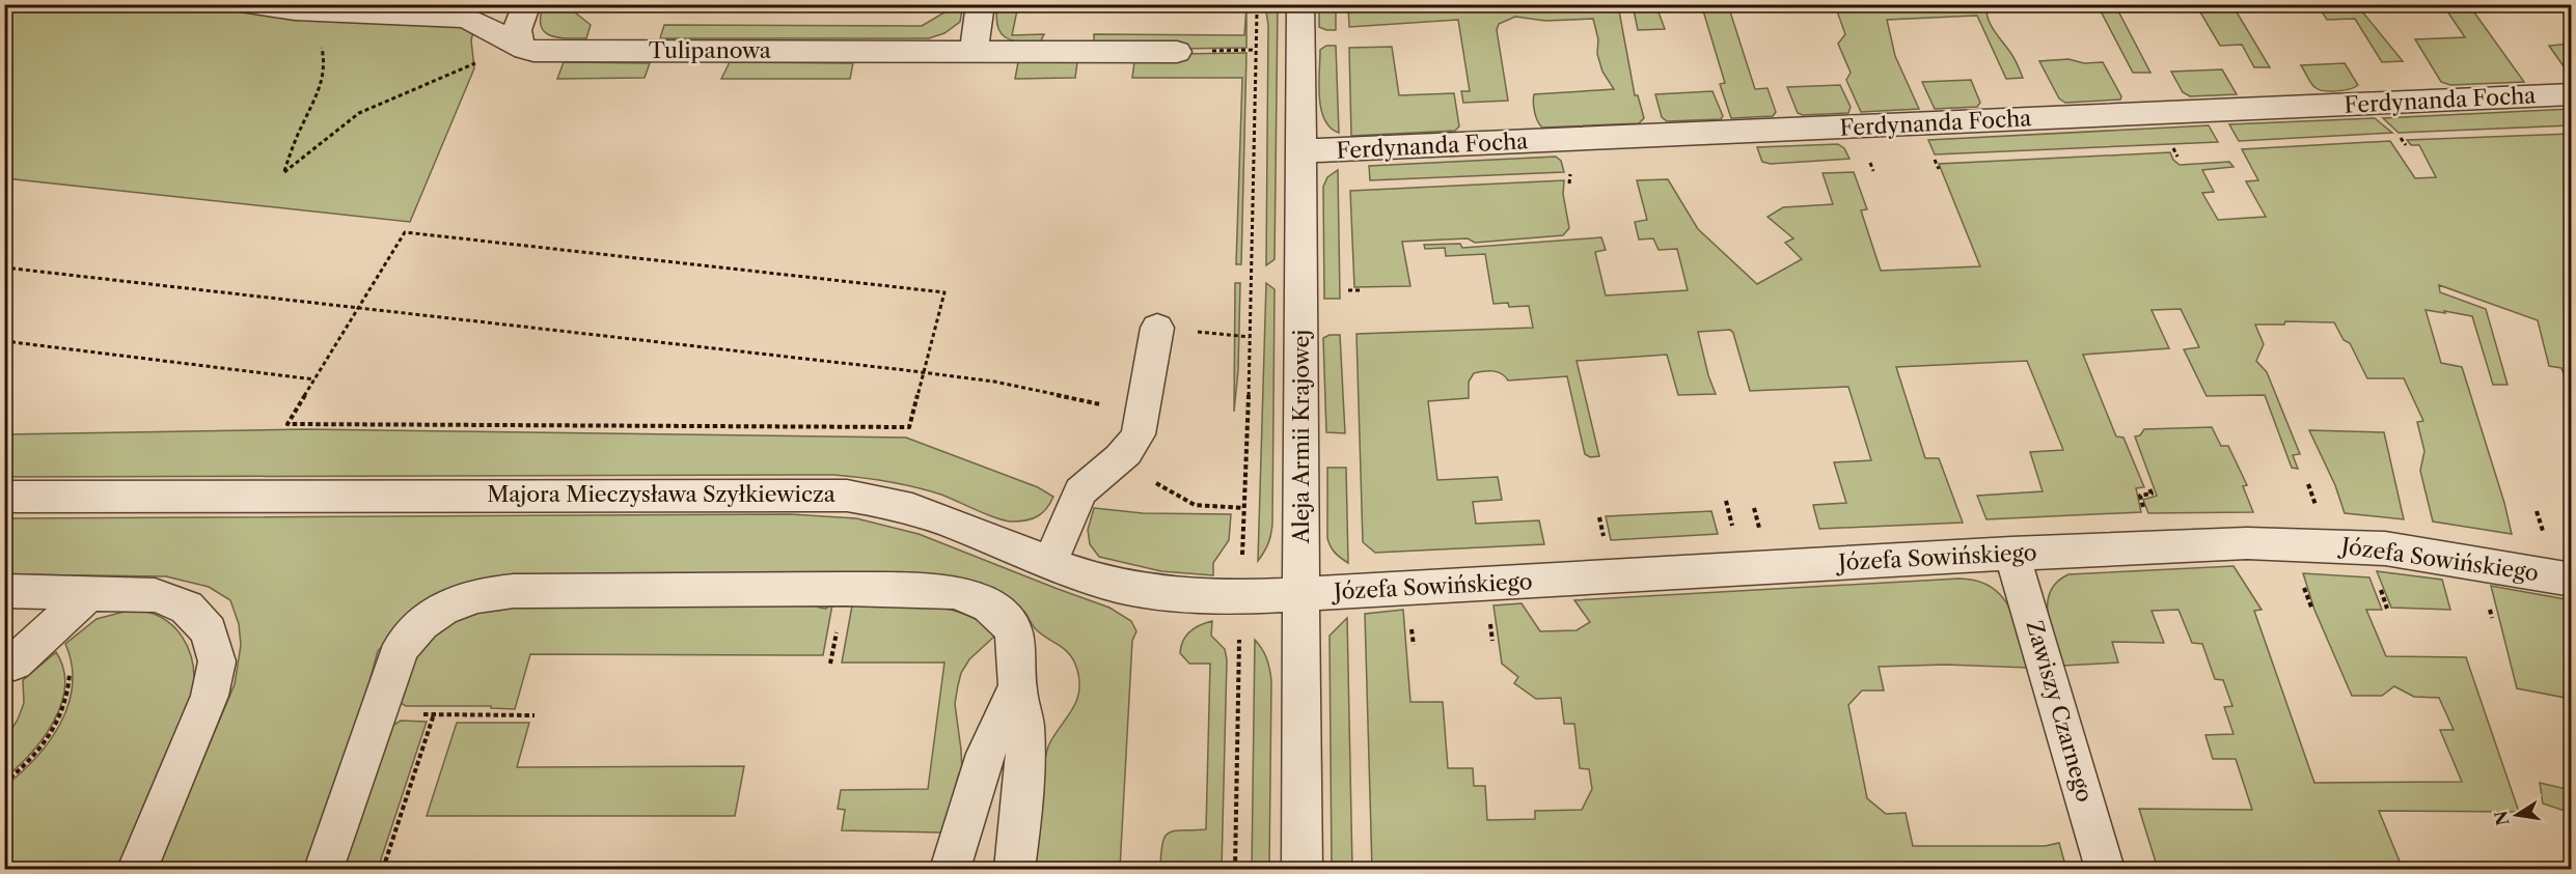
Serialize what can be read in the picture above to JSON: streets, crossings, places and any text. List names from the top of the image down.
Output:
{
  "streets": {
    "street": [
      "Tulipanowa",
      "Ferdynanda Focha",
      "Aleja Armii Krajowej",
      "Majora Mieczysława Szyłkiewicza",
      "Józefa Sowińskiego",
      "Zawiszy Czarnego"
    ]
  },
  "crossings": [
    ["Ferdynanda Focha", "Aleja Armii Krajowej"],
    ["Aleja Armii Krajowej", "Majora Mieczysława Szyłkiewicza"],
    ["Aleja Armii Krajowej", "Józefa Sowińskiego"],
    ["Majora Mieczysława Szyłkiewicza", "Józefa Sowińskiego"],
    ["Józefa Sowińskiego", "Zawiszy Czarnego"]
  ],
  "north": "left"
}
